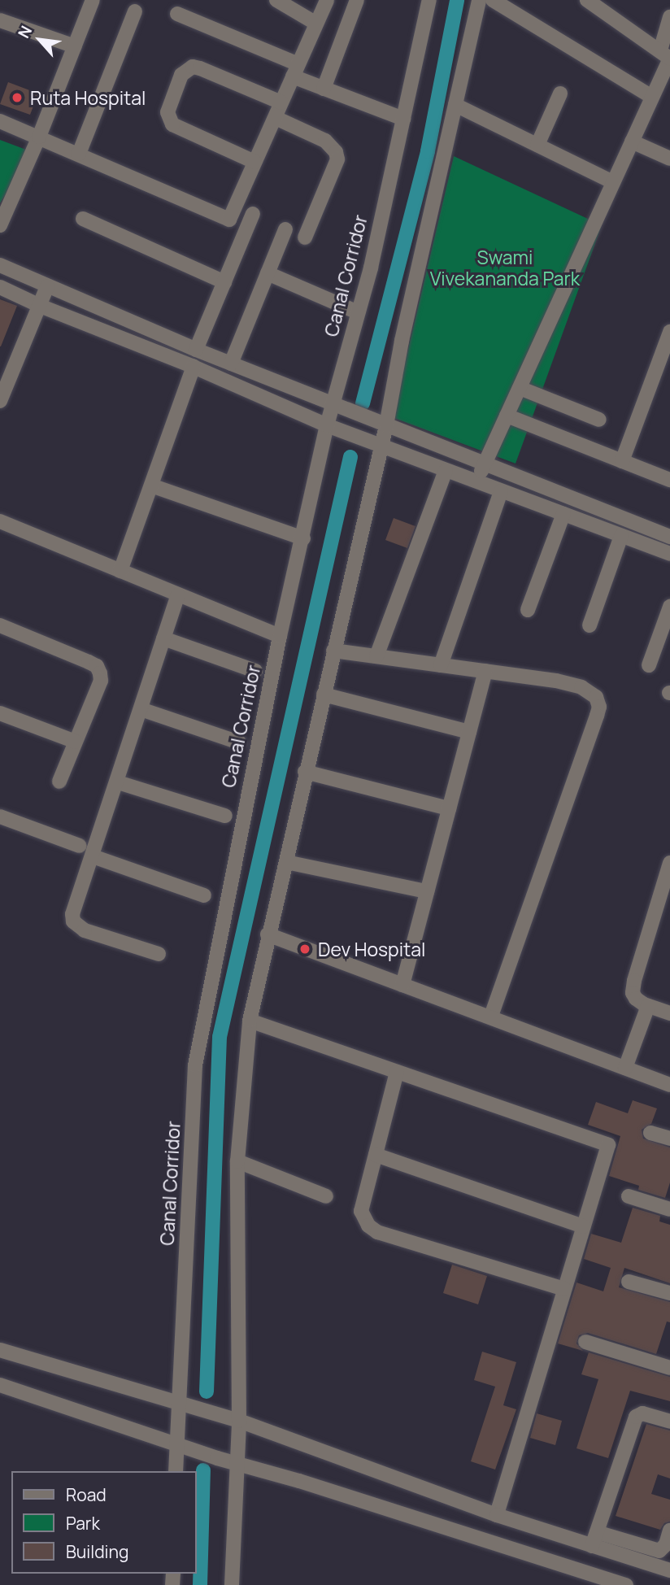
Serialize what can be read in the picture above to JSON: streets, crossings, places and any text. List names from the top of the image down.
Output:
{
  "streets": {
    "street": ["Canal Corridor"]
  },
  "parks": ["Swami Vivekananda Park"],
  "places": ["Ruta Hospital", "Dev Hospital"],
  "legend": ["Road", "Park", "Building"],
  "north": "top left"
}
